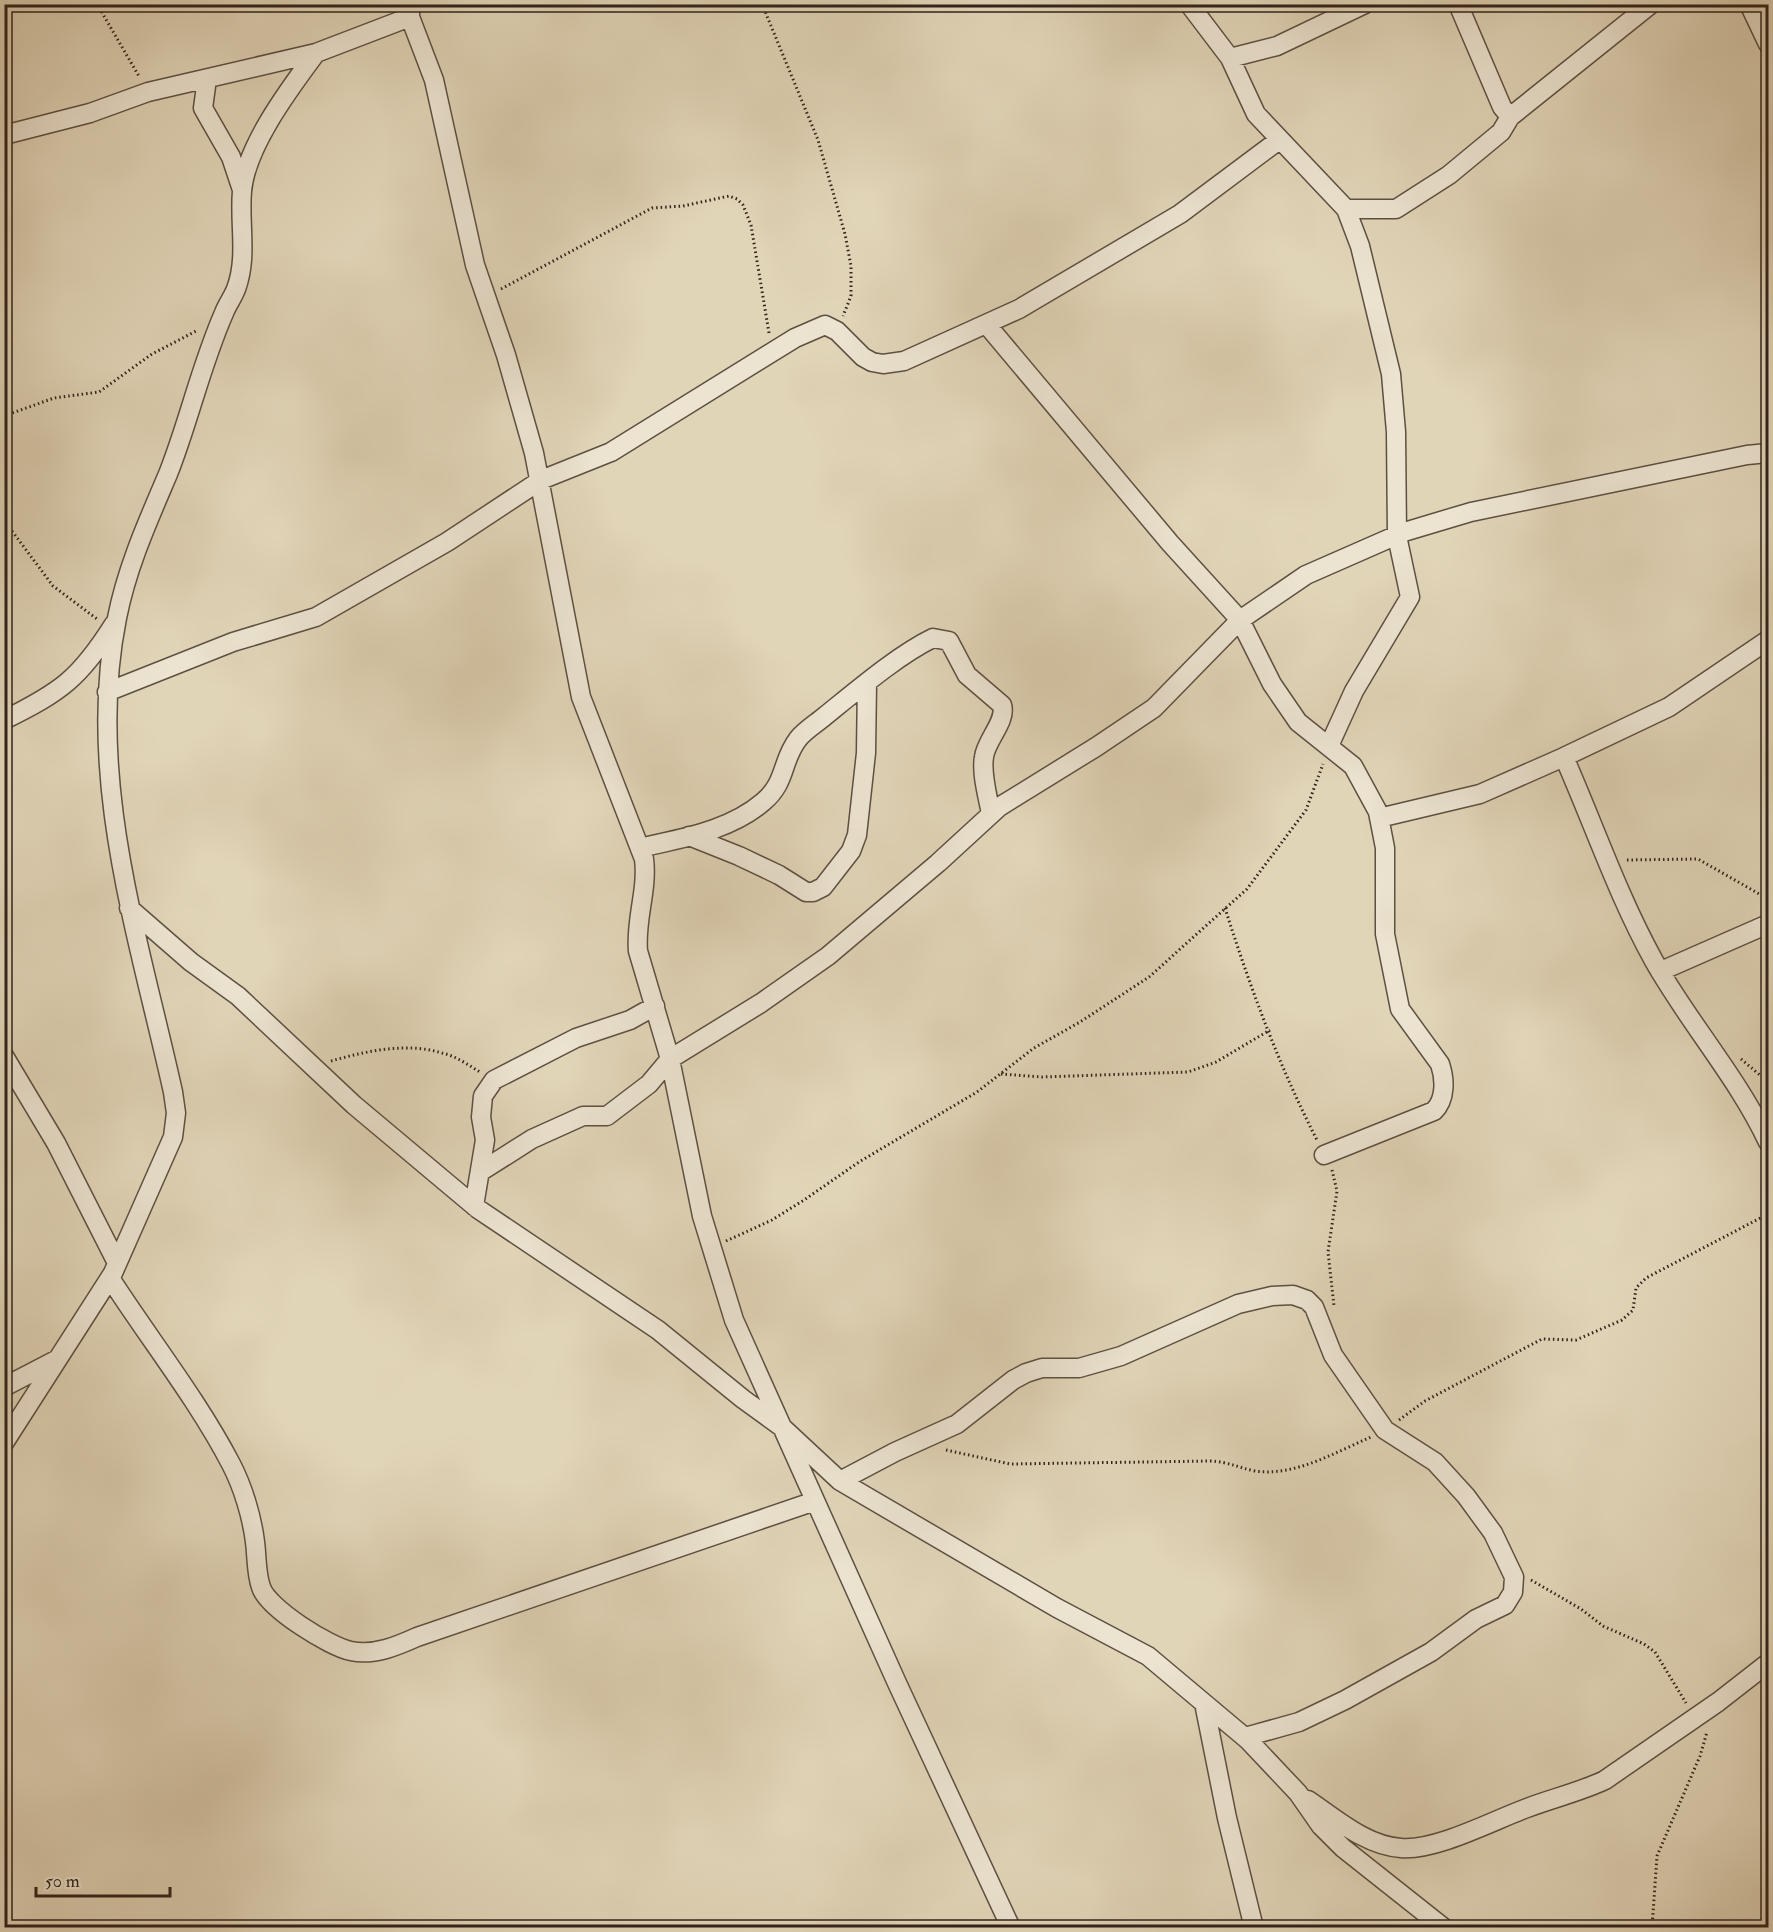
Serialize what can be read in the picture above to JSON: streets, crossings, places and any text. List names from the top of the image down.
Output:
{
  "scale_bar": "50 m"
}
